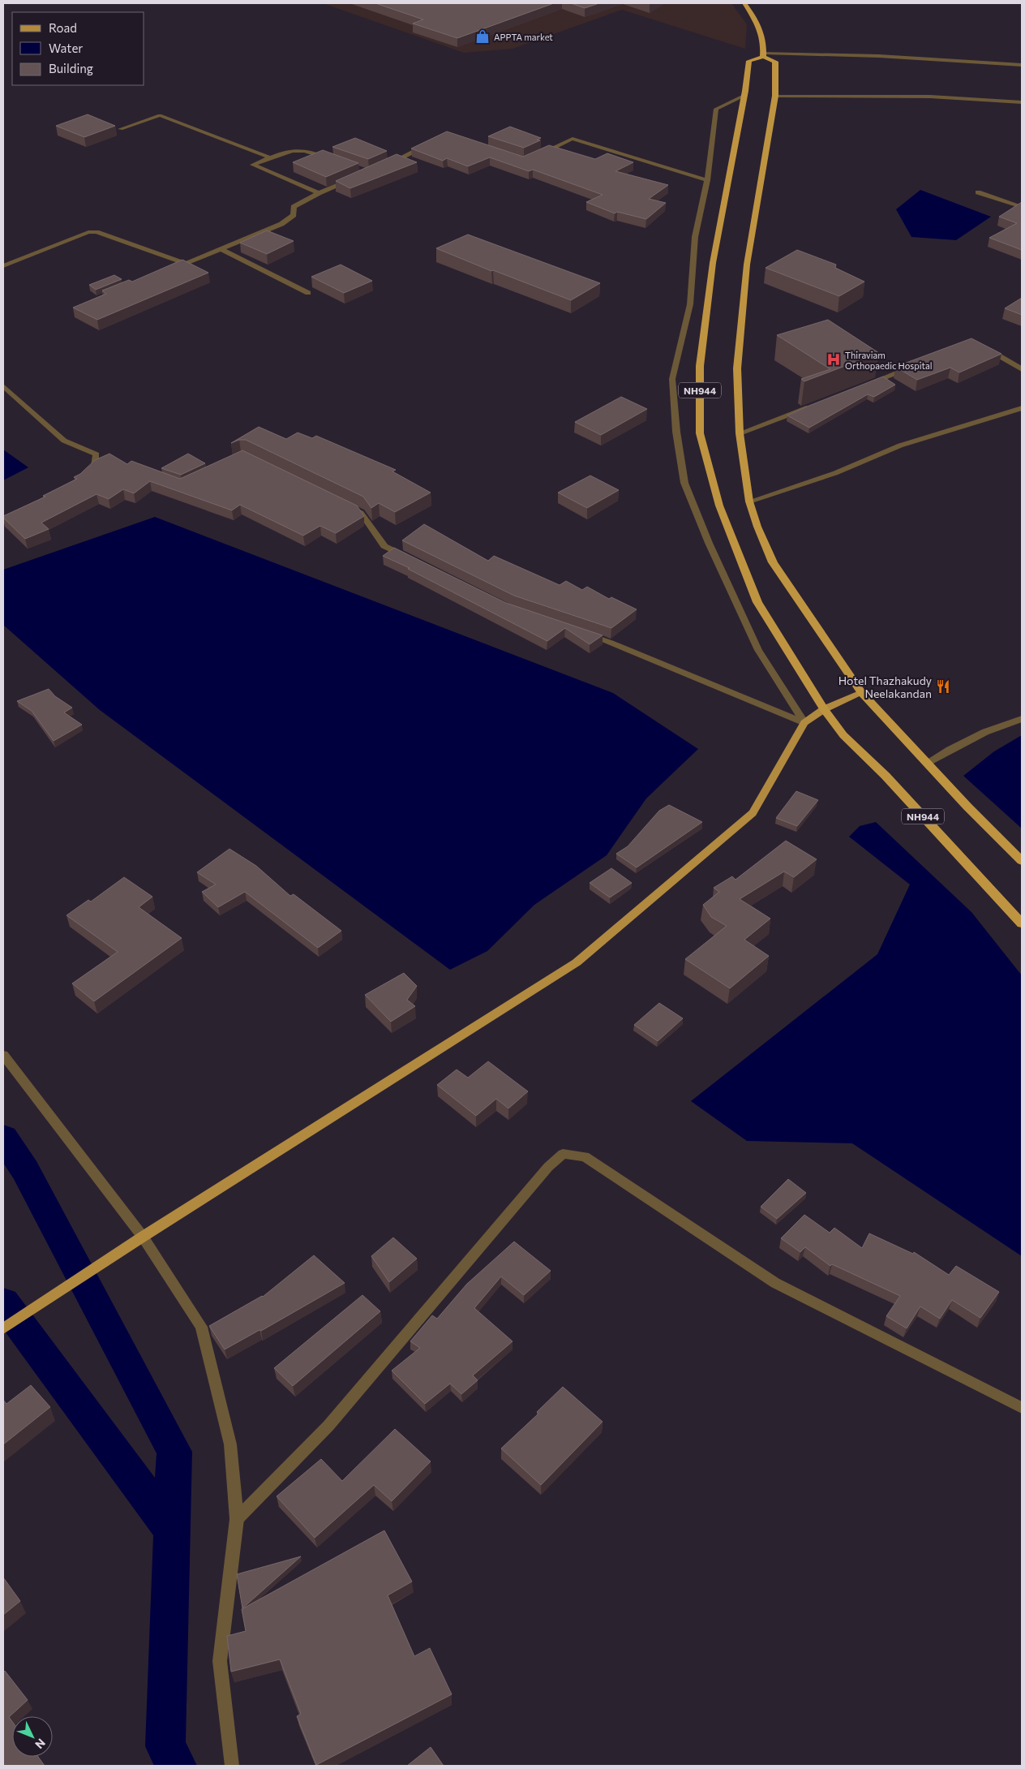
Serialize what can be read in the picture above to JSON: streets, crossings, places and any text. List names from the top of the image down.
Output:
{
  "streets": {
    "highway": ["NH944"]
  },
  "places": {
    "shop": ["APPTA market"],
    "hospital": ["Thiraviam Orthopaedic Hospital"],
    "restaurant": ["Hotel Thazhakudy Neelakandan"]
  },
  "legend": ["Road", "Water", "Building"],
  "north": "bottom right"
}
